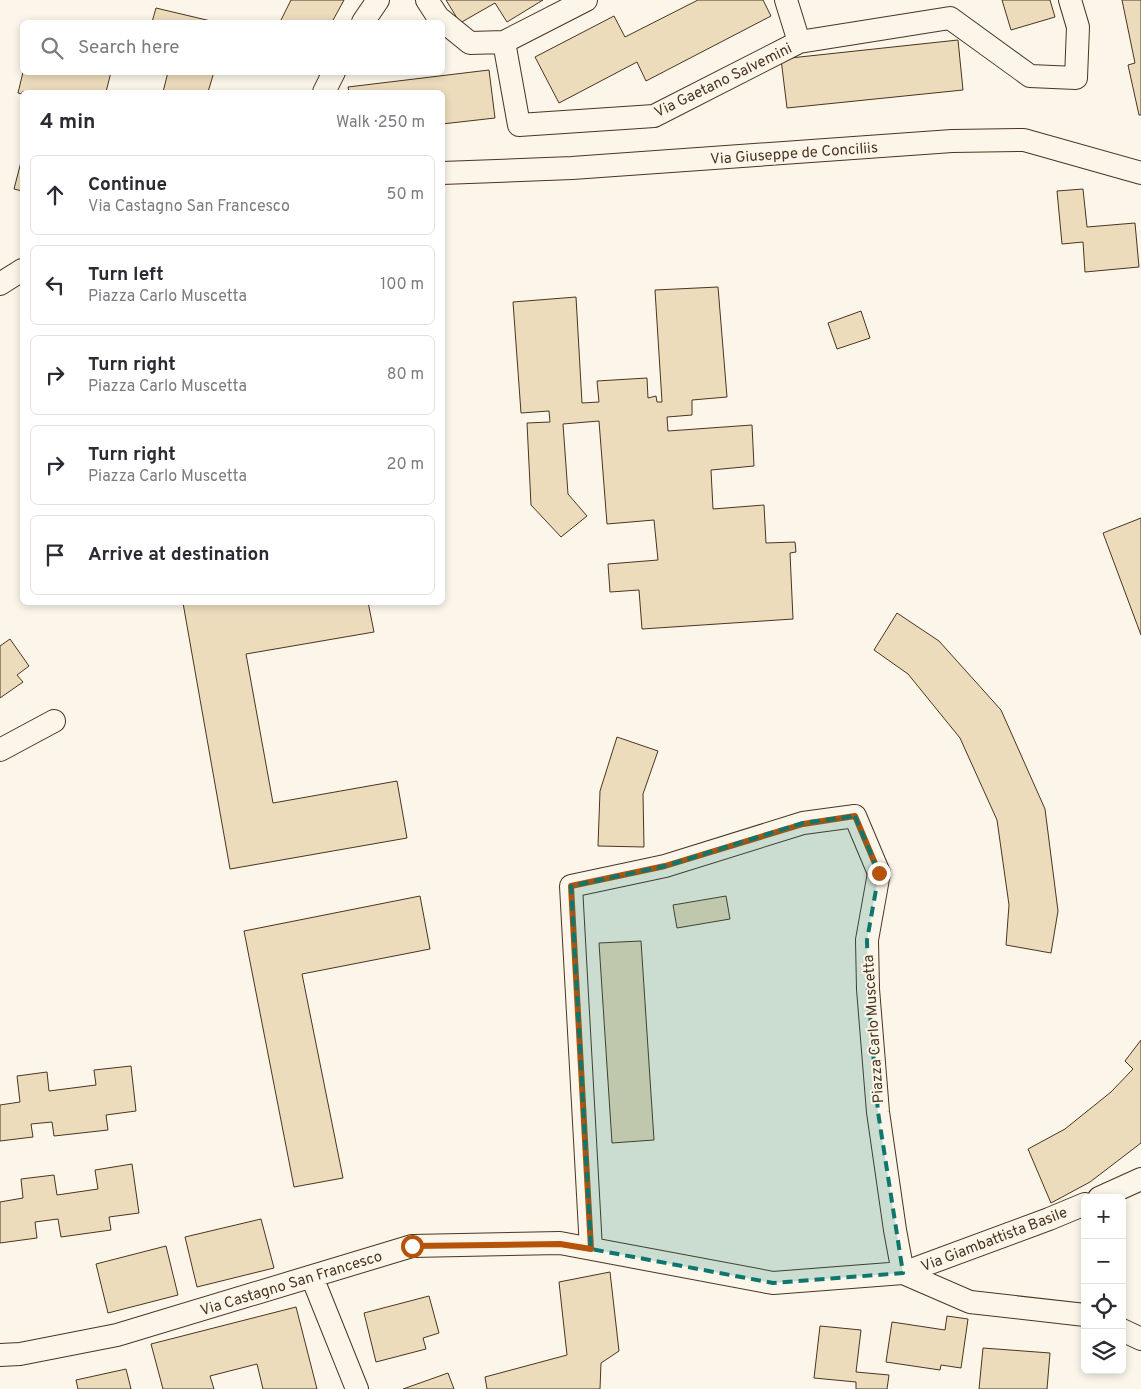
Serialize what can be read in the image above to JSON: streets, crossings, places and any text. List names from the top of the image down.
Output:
{
  "streets": {
    "street": [
      "Via Gaetano Salvemini",
      "Via Giuseppe de Conciliis",
      "Piazza Carlo Muscetta",
      "Via Giambattista Basile",
      "Via Castagno San Francesco"
    ]
  },
  "crossings": [
    ["Piazza Carlo Muscetta", "Via Giambattista Basile"],
    ["Piazza Carlo Muscetta", "Via Castagno San Francesco"],
    ["Via Giambattista Basile", "Via Castagno San Francesco"]
  ],
  "page": {
    "search": "Search here",
    "heading": ["4 min", "Walk · 250 m"],
    "list": [
      ["Continue", "Via Castagno San Francesco", "50 m"],
      ["Turn left", "Piazza Carlo Muscetta", "100 m"],
      ["Turn right", "Piazza Carlo Muscetta", "80 m"],
      ["Turn right", "Piazza Carlo Muscetta", "20 m"],
      "Arrive at destination"
    ],
    "map_buttons": ["+", "−"]
  }
}
